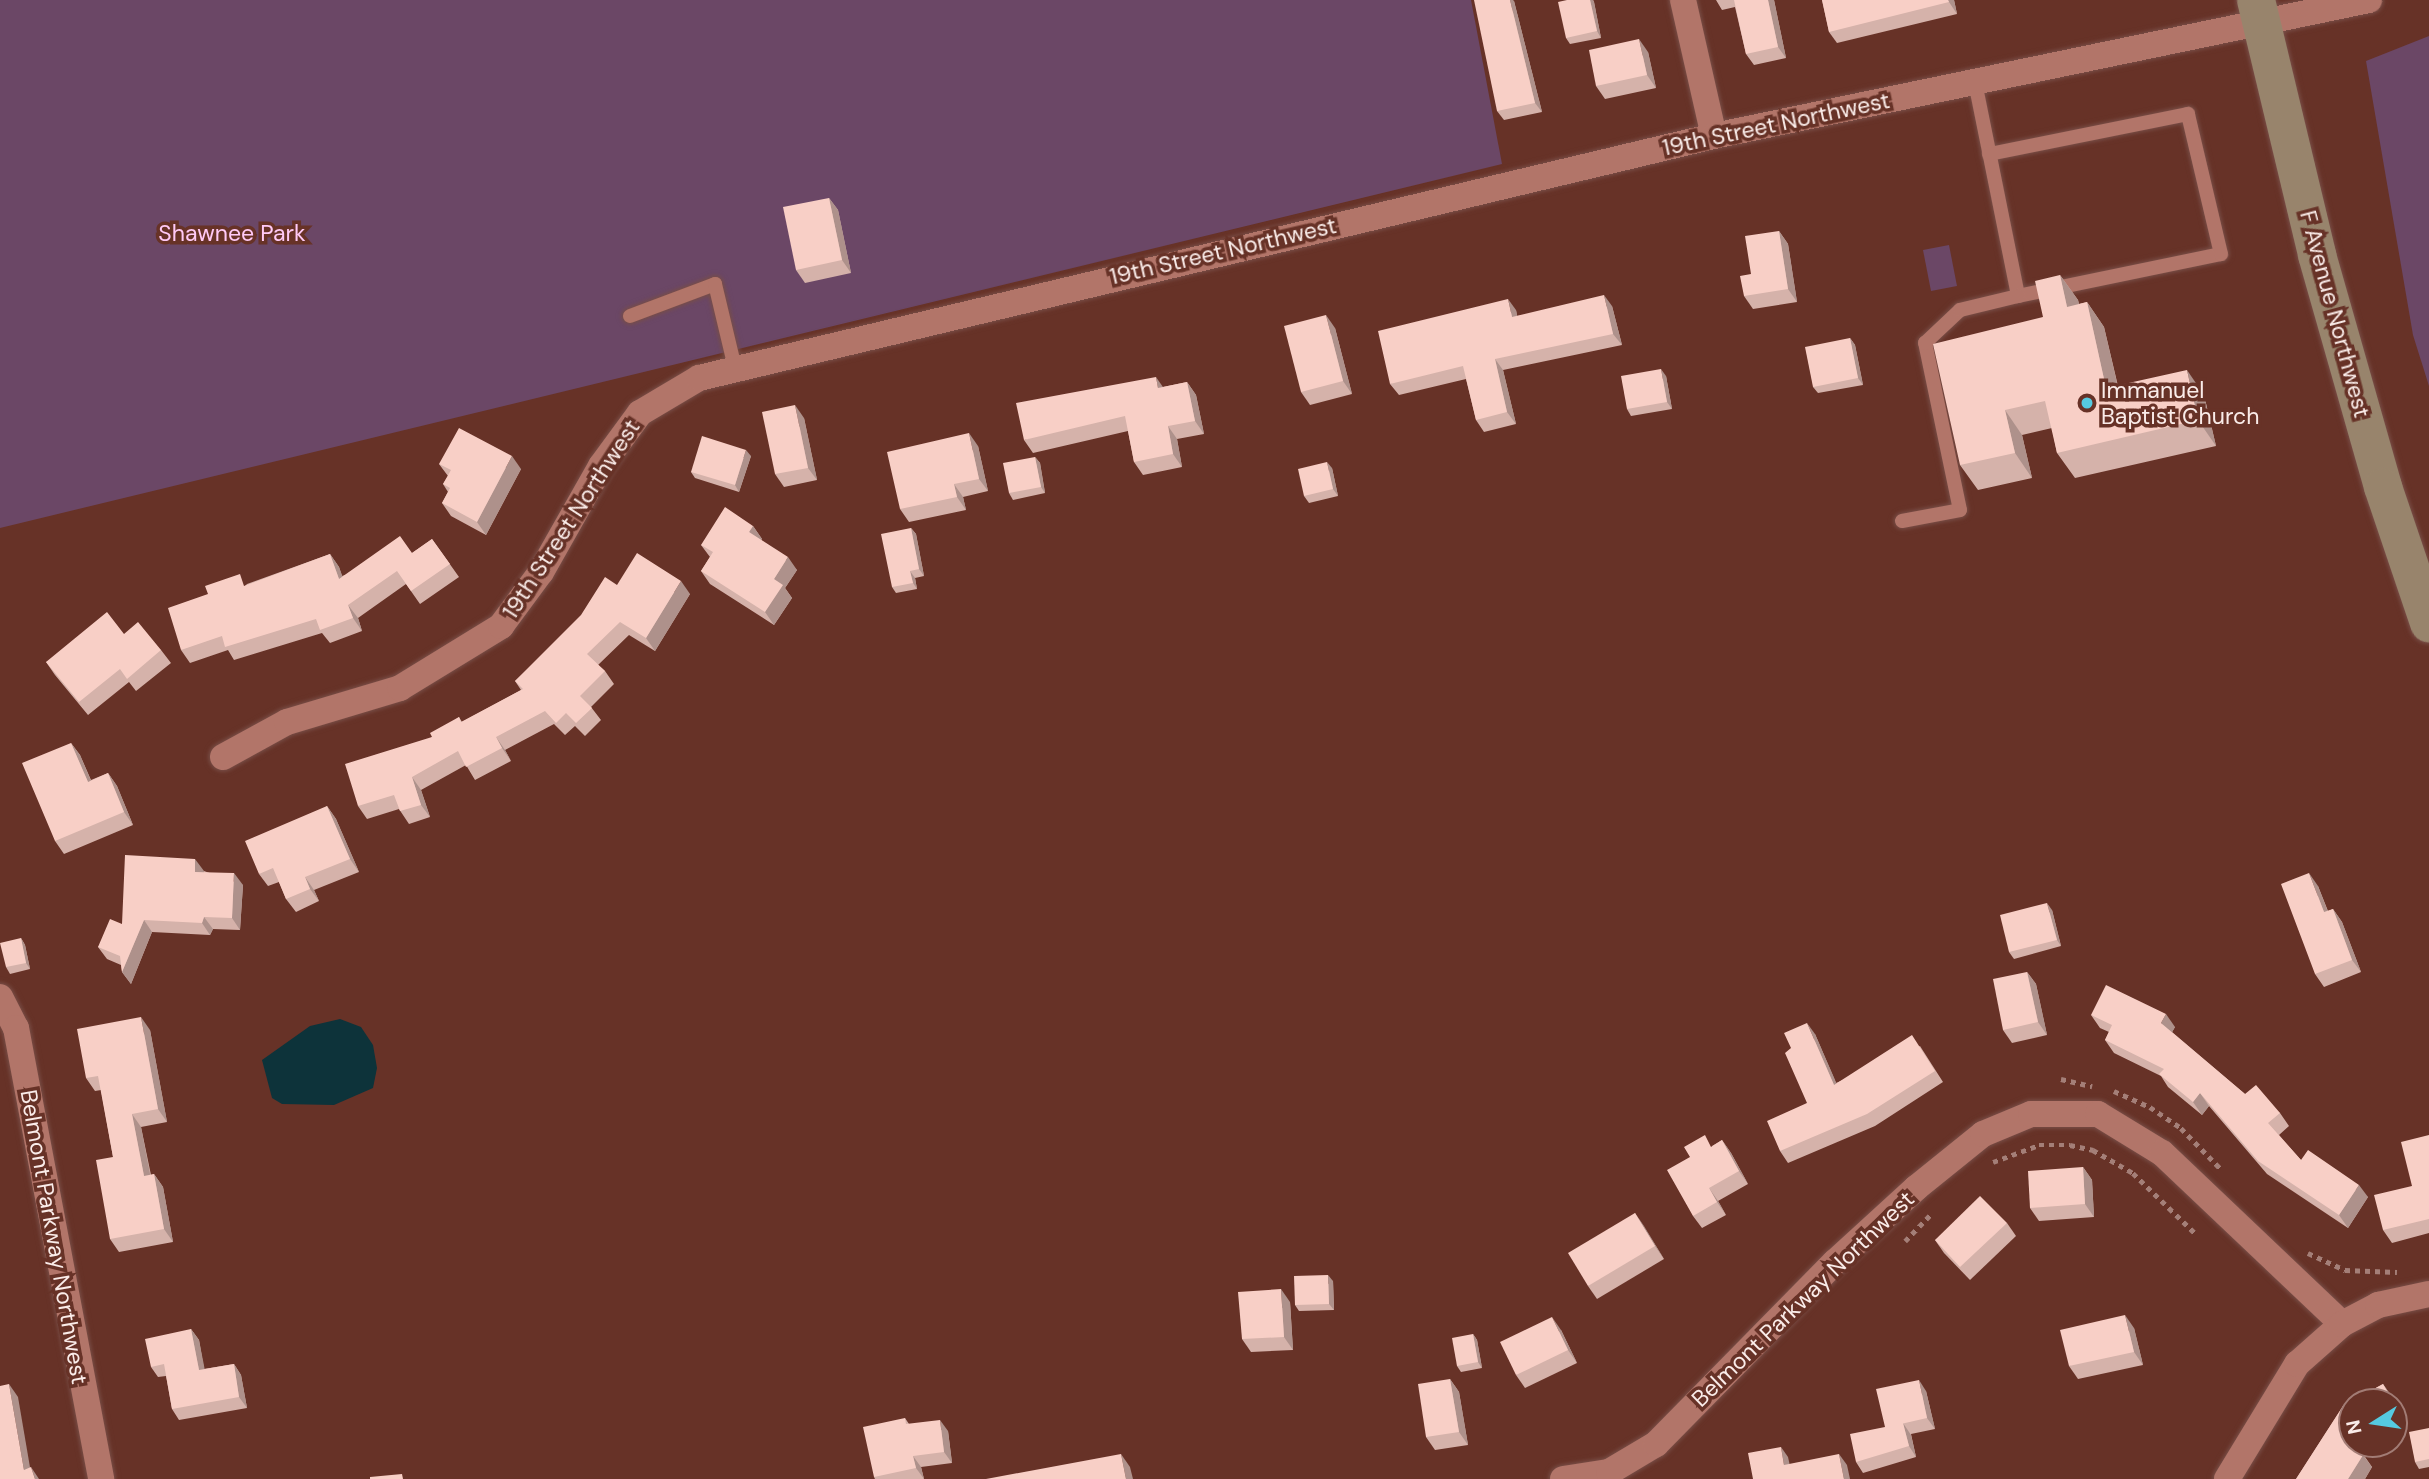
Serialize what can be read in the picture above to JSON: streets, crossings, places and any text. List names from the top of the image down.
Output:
{
  "streets": {
    "main road": ["F Avenue Northwest"],
    "street": ["19th Street Northwest", "Belmont Parkway Northwest"]
  },
  "crossings": [
    ["19th Street Northwest", "F Avenue Northwest"]
  ],
  "parks": ["Shawnee Park"],
  "places": ["Immanuel Baptist Church"],
  "north": "left"
}
